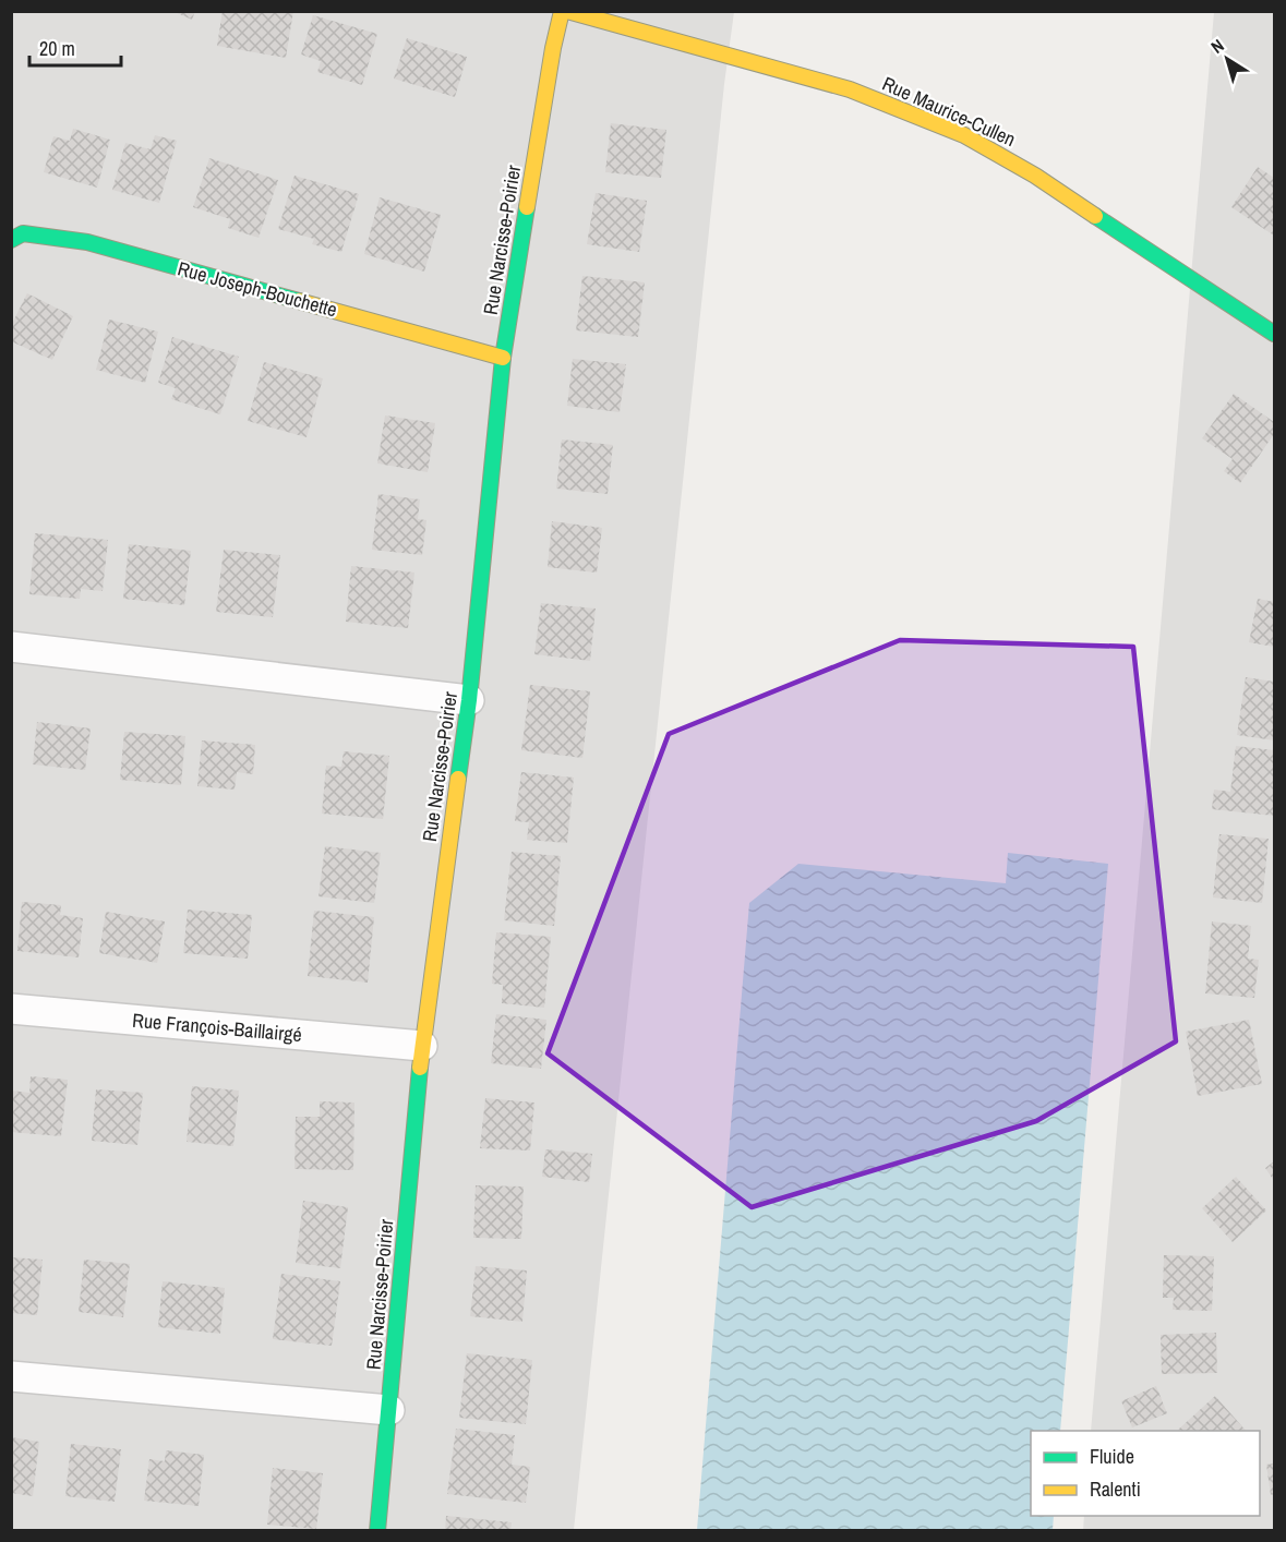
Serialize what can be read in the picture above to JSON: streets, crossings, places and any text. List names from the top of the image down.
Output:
{
  "streets": {
    "street": [
      "Rue Maurice-Cullen",
      "Rue Narcisse-Poirier",
      "Rue Joseph-Bouchette",
      "Rue François-Baillairgé"
    ]
  },
  "crossings": [
    ["Rue Narcisse-Poirier", "Rue Joseph-Bouchette"],
    ["Rue Narcisse-Poirier", "Rue François-Baillairgé"]
  ],
  "legend": ["Fluide", "Ralenti"],
  "scale_bar": "20 m",
  "north": "top left"
}
